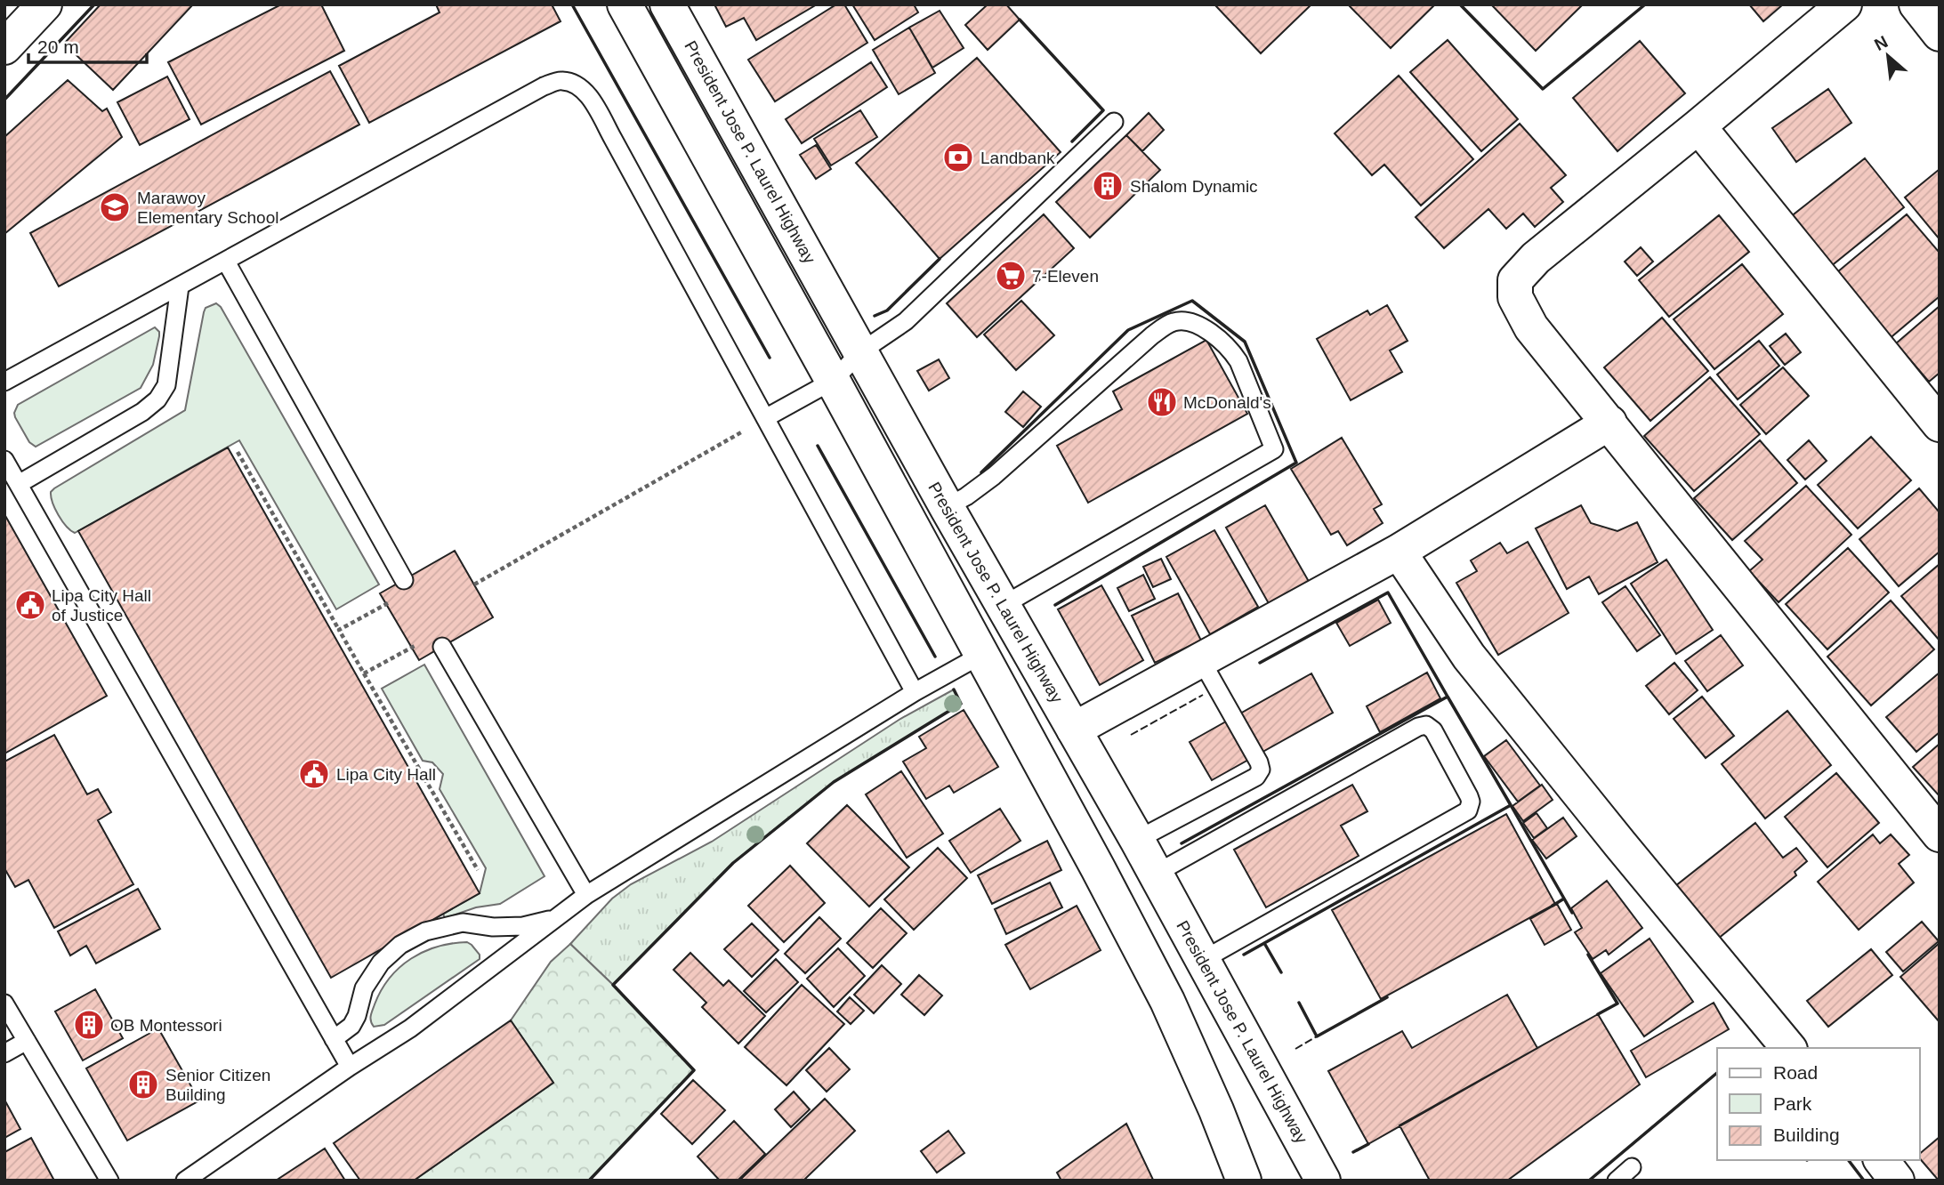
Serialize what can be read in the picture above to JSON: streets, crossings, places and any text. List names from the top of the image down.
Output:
{
  "streets": {
    "main road": ["President Jose P. Laurel Highway"]
  },
  "places": {
    "bank": ["Landbank"],
    "building": ["Shalom Dynamic", "OB Montessori", "Senior Citizen Building"],
    "school or university": ["Marawoy Elementary School"],
    "supermarket": ["7-Eleven"],
    "restaurant": ["McDonald's"],
    "public building": ["Lipa City Hall of Justice", "Lipa City Hall"]
  },
  "legend": ["Road", "Park", "Building"],
  "scale_bar": "20 m",
  "north": "top left"
}
